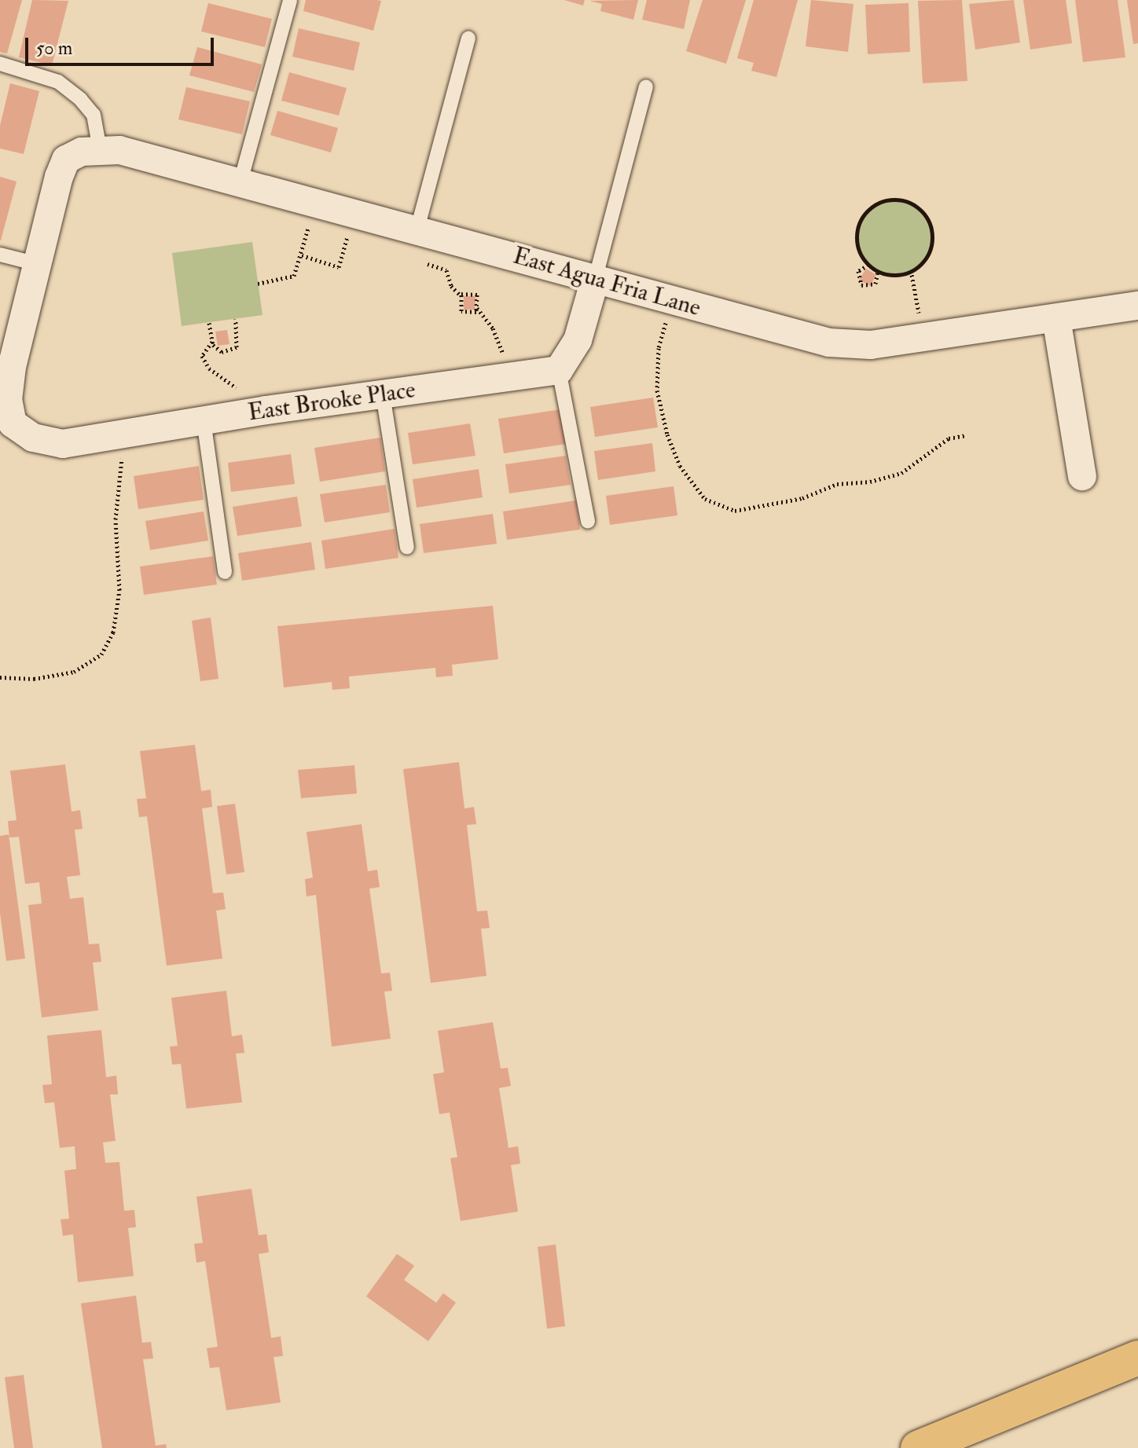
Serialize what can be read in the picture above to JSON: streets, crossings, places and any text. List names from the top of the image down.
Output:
{
  "streets": {
    "street": ["East Agua Fria Lane", "East Brooke Place"]
  },
  "scale_bar": "50 m"
}
